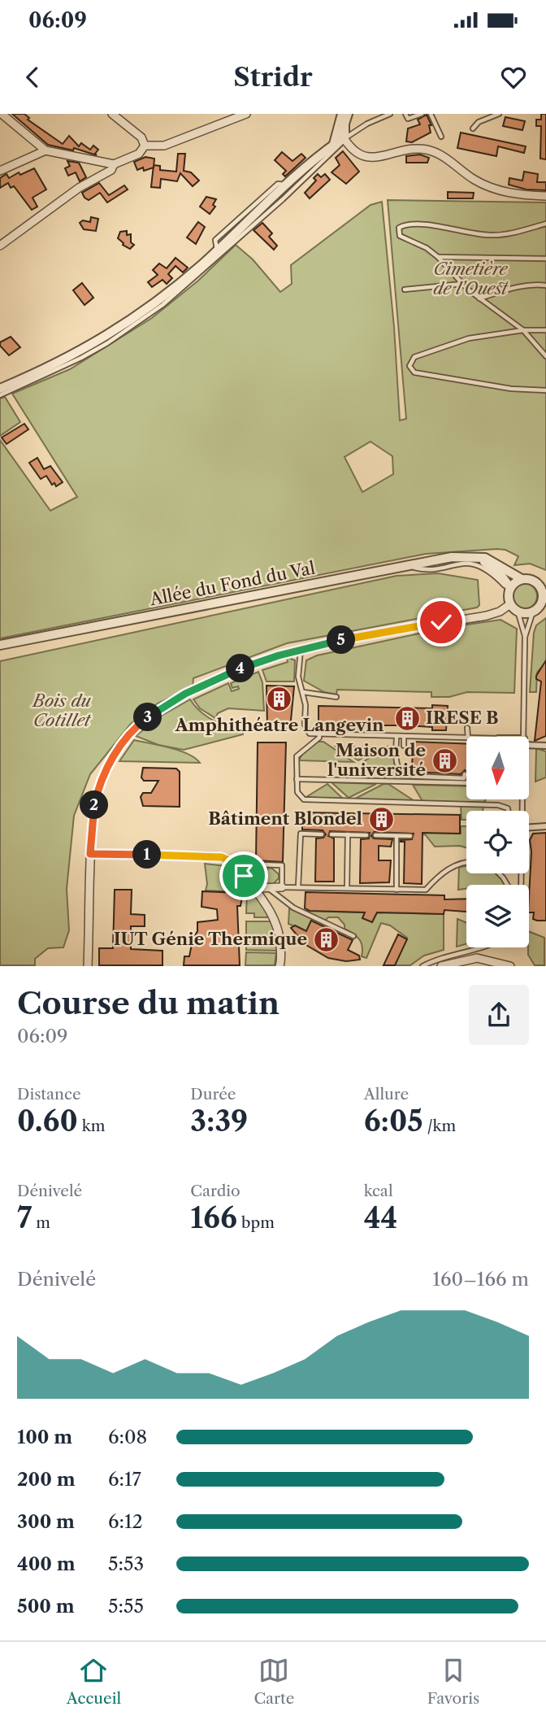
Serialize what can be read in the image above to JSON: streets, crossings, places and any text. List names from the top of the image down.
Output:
{
  "streets": {
    "street": ["Allée du Fond du Val"]
  },
  "parks": ["Cimetière de l'Ouest", "Bois du Cotillet"],
  "places": {
    "building": [
      "Amphithéatre Langevin",
      "IRESE B",
      "Maison de l'université",
      "Bâtiment Blondel",
      "IUT Génie Thermique"
    ]
  },
  "north": "bottom",
  "page": {
    "status": "06:09",
    "header": "Stridr",
    "pins": [
      "5",
      "4",
      "3",
      "2",
      "1"
    ],
    "heading": ["Course du matin", "06:09"],
    "stats": [
      ["Distance", "0.60 km"],
      ["Durée", "3:39"],
      ["Allure", "6:05 /km"],
      ["Dénivelé", "7 m"],
      ["Cardio", "166 bpm"],
      ["kcal", "44"]
    ],
    "chart": ["Dénivelé", "160–166 m"],
    "list": [
      {
        "name": "100 m",
        "note": "6:08"
      },
      {
        "name": "200 m",
        "note": "6:17"
      },
      {
        "name": "300 m",
        "note": "6:12"
      },
      {
        "name": "400 m",
        "note": "5:53"
      },
      {
        "name": "500 m",
        "note": "5:55"
      }
    ],
    "tabs": ["Accueil", "Carte", "Favoris"]
  }
}
